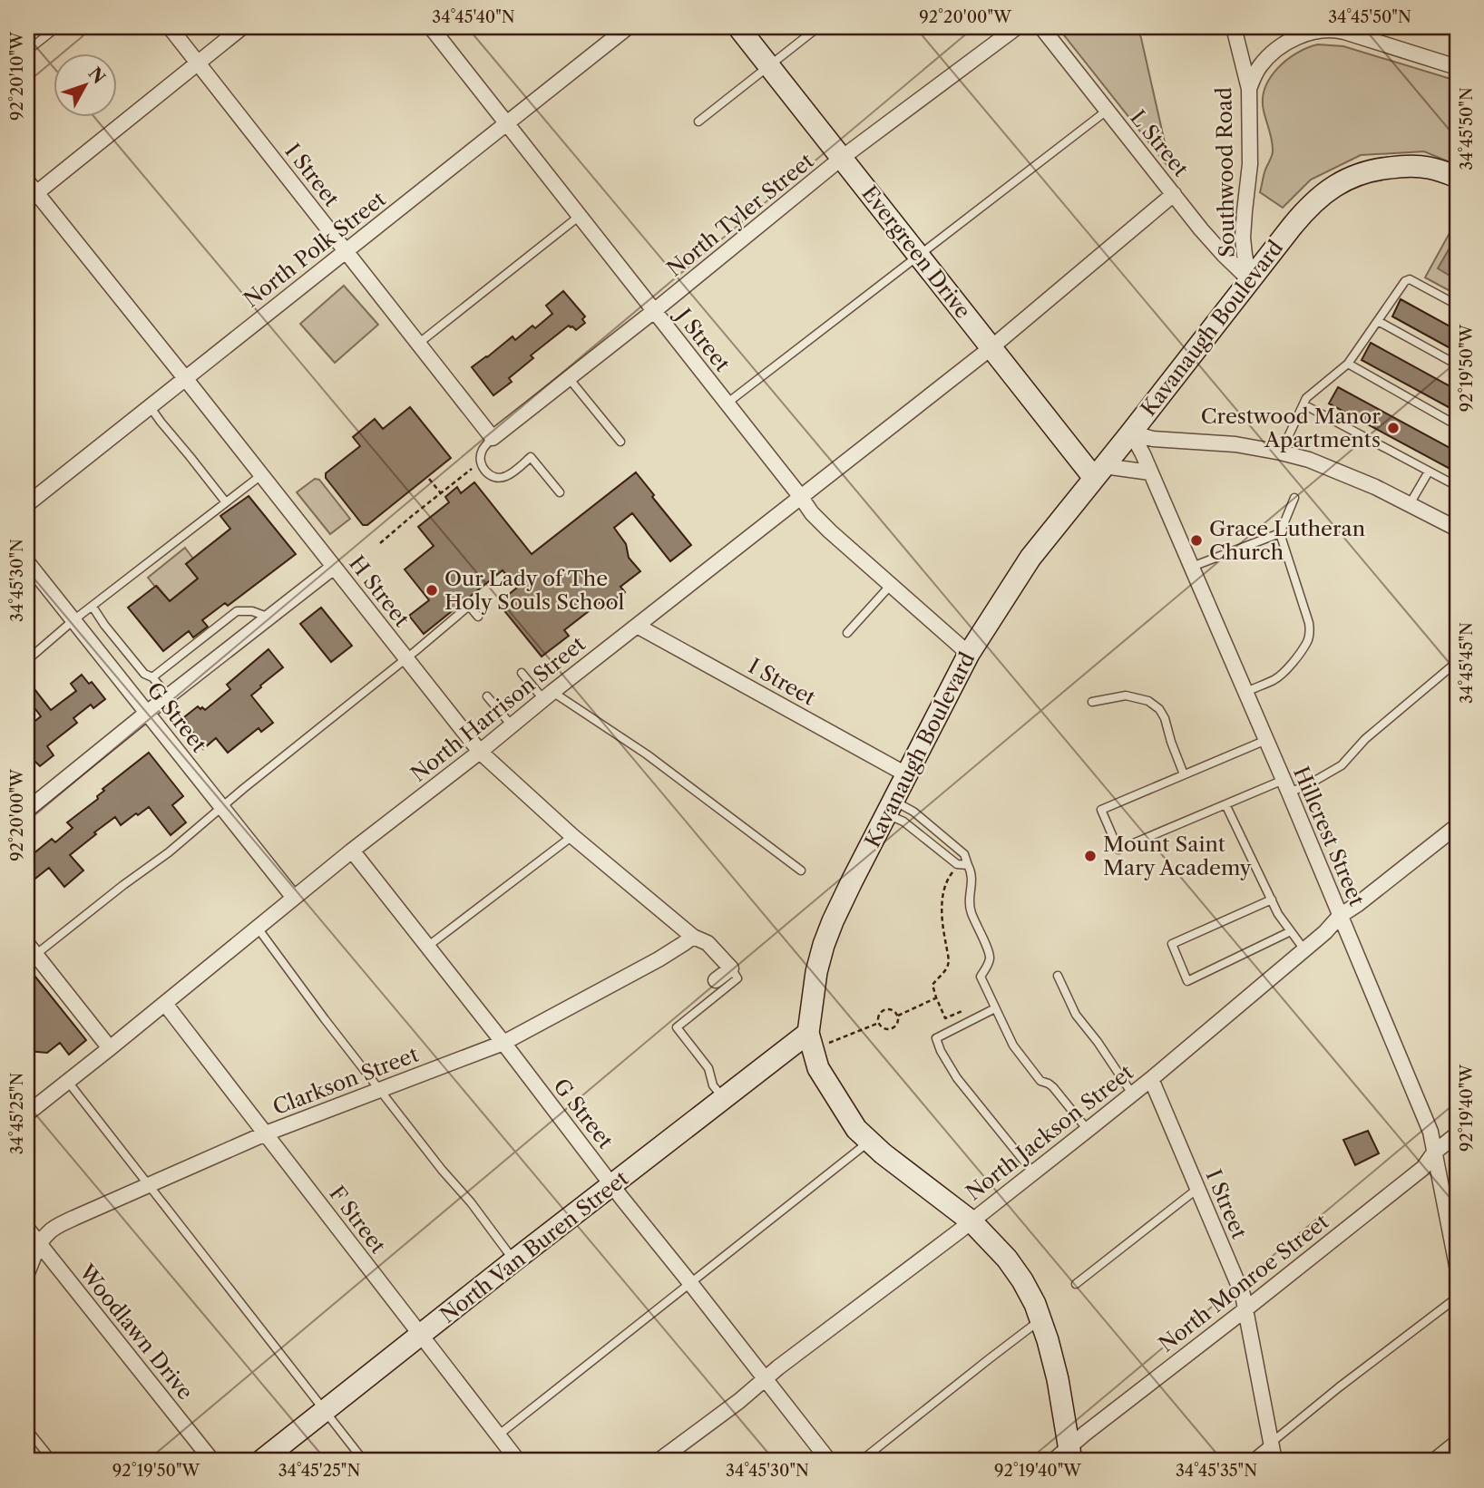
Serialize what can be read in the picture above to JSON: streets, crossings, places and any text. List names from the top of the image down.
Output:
{
  "streets": {
    "street": [
      "L Street",
      "Southwood Road",
      "I Street",
      "North Tyler Street",
      "North Polk Street",
      "Evergreen Drive",
      "Kavanaugh Boulevard",
      "J Street",
      "H Street",
      "North Harrison Street",
      "G Street",
      "Hillcrest Street",
      "Clarkson Street",
      "North Jackson Street",
      "F Street",
      "North Van Buren Street",
      "North Monroe Street",
      "Woodlawn Drive"
    ]
  },
  "crossings": [
    ["L Street", "Southwood Road"],
    ["L Street", "Kavanaugh Boulevard"],
    ["L Street", "North Harrison Street"],
    ["Southwood Road", "Kavanaugh Boulevard"],
    ["I Street", "North Tyler Street"],
    ["I Street", "North Polk Street"],
    ["I Street", "Kavanaugh Boulevard"],
    ["I Street", "North Harrison Street"],
    ["I Street", "North Jackson Street"],
    ["I Street", "North Monroe Street"],
    ["North Tyler Street", "Evergreen Drive"],
    ["North Tyler Street", "J Street"],
    ["North Polk Street", "J Street"],
    ["North Polk Street", "H Street"],
    ["Evergreen Drive", "Kavanaugh Boulevard"],
    ["Evergreen Drive", "North Harrison Street"],
    ["Kavanaugh Boulevard", "J Street"],
    ["Kavanaugh Boulevard", "Hillcrest Street"],
    ["Kavanaugh Boulevard", "North Jackson Street"],
    ["Kavanaugh Boulevard", "North Van Buren Street"],
    ["Kavanaugh Boulevard", "North Monroe Street"],
    ["J Street", "North Harrison Street"],
    ["H Street", "North Harrison Street"],
    ["H Street", "Clarkson Street"],
    ["North Harrison Street", "G Street"],
    ["North Harrison Street", "F Street"],
    ["G Street", "Clarkson Street"],
    ["G Street", "North Jackson Street"],
    ["G Street", "North Van Buren Street"],
    ["Hillcrest Street", "North Jackson Street"],
    ["Hillcrest Street", "North Monroe Street"],
    ["Clarkson Street", "F Street"],
    ["Clarkson Street", "Woodlawn Drive"],
    ["F Street", "North Van Buren Street"]
  ],
  "places": [
    "Crestwood Manor Apartments",
    "Grace Lutheran Church",
    "Our Lady of The Holy Souls School",
    "Mount Saint Mary Academy"
  ],
  "north": "top right",
  "coordinates": [
    "34°45'40\"N",
    "92°20'00\"W",
    "34°45'50\"N",
    "92°20'10\"W",
    "92°19'50\"W",
    "34°45'30\"N",
    "34°45'45\"N",
    "92°19'40\"W",
    "34°45'25\"N",
    "34°45'35\"N"
  ]
}
